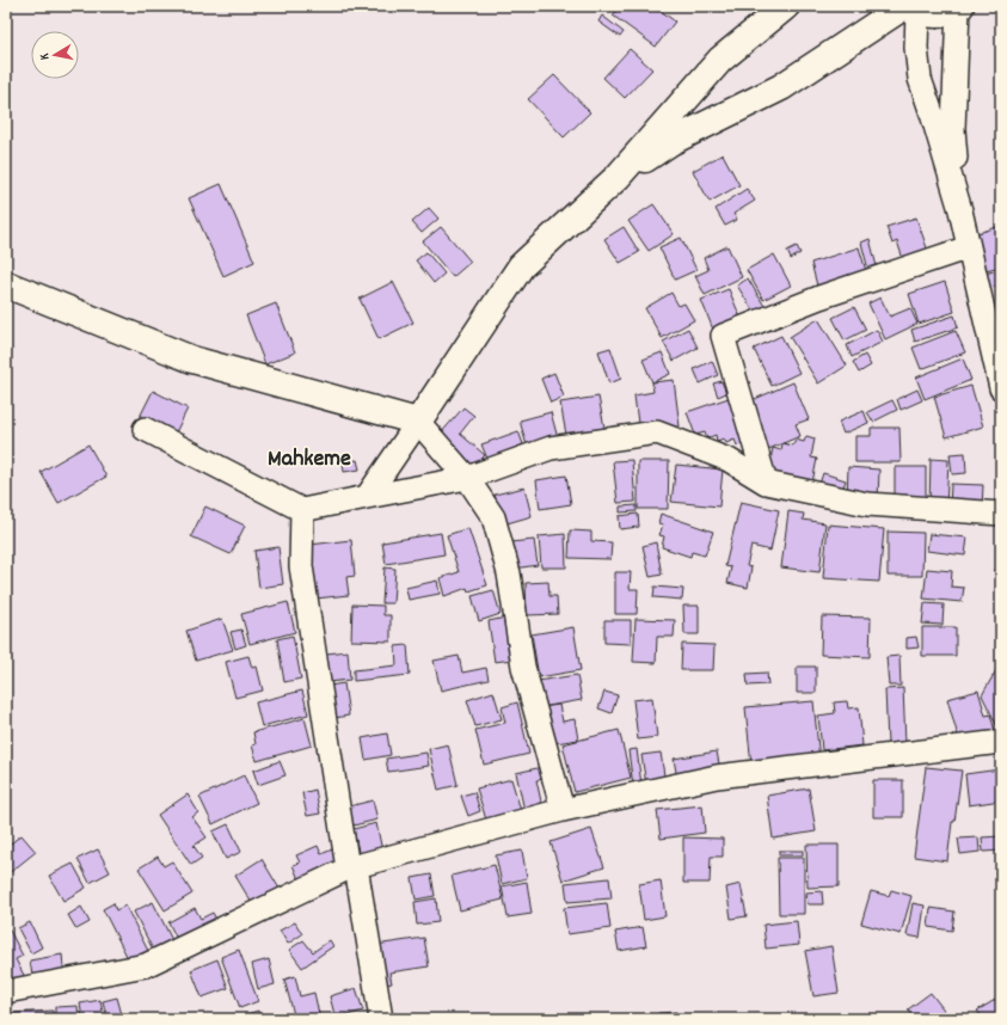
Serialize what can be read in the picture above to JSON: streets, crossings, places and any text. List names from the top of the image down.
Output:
{
  "districts": ["Mahkeme"],
  "north": "left"
}
